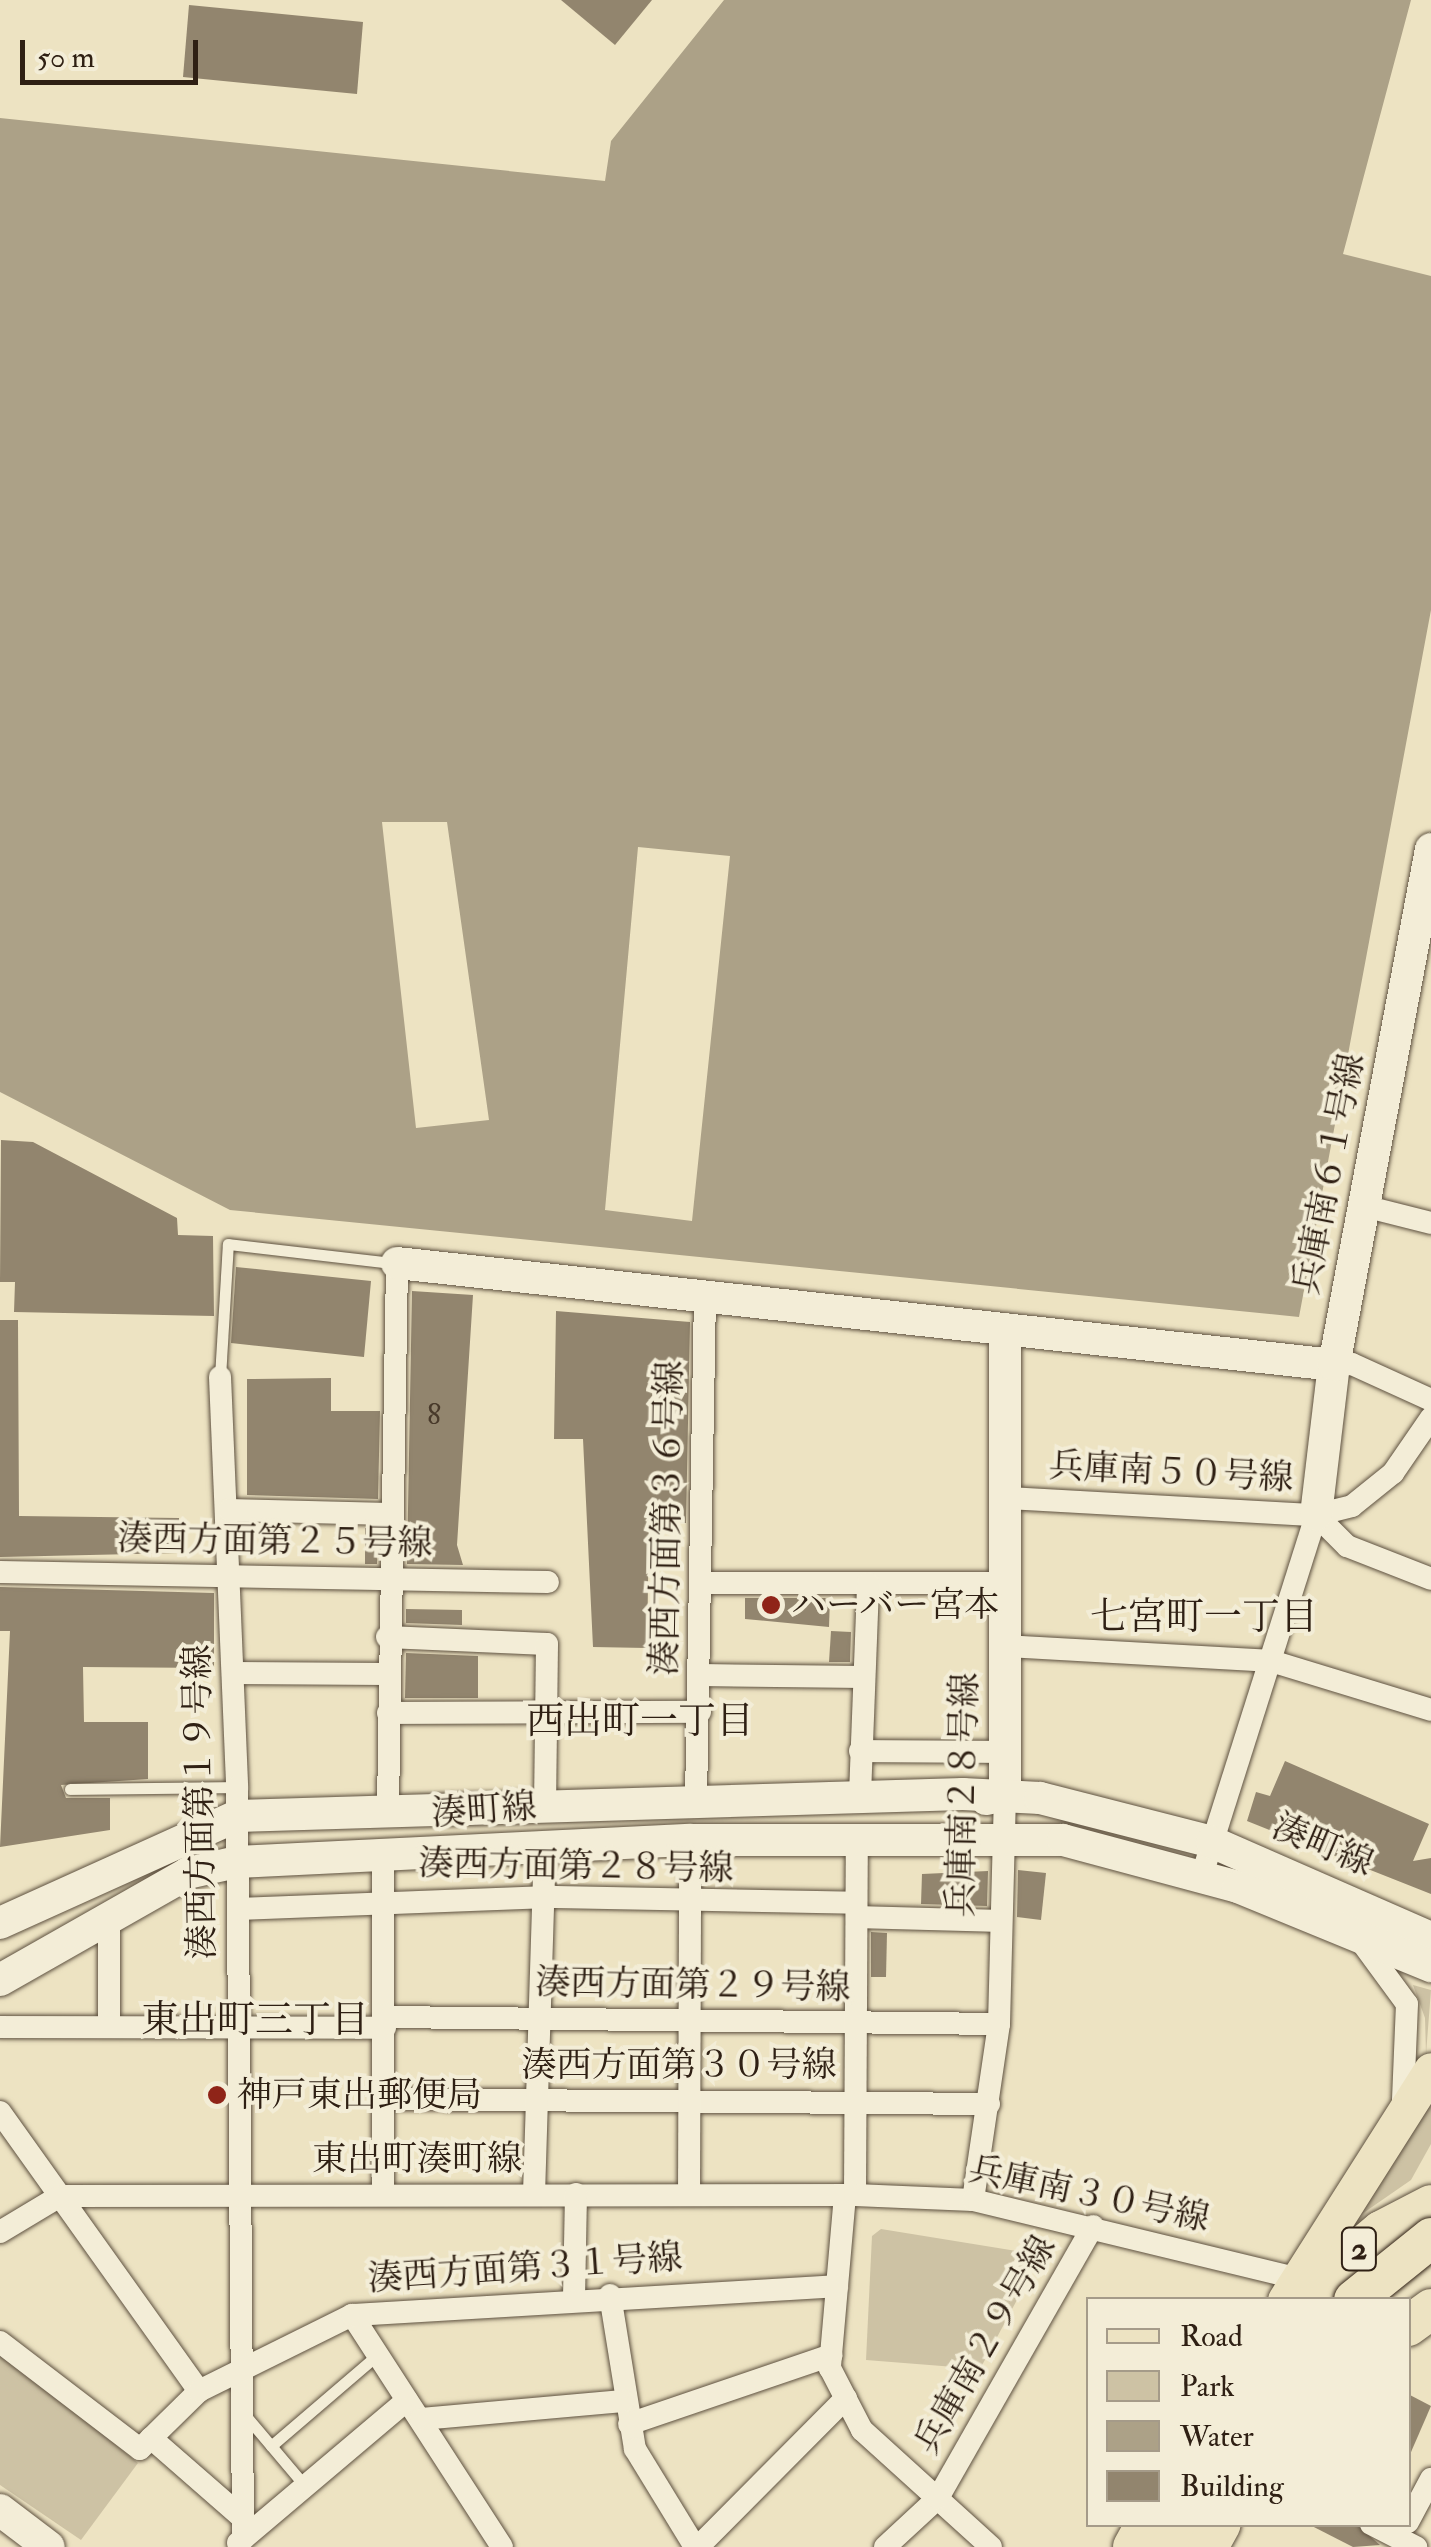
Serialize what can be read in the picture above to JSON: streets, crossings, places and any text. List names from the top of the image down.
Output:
{
  "streets": {
    "highway": ["2"],
    "street": [
      "兵庫南６１号線",
      "兵庫南５０号線",
      "湊西方面第３６号線",
      "湊西方面第２５号線",
      "兵庫南２８号線",
      "湊西方面第１９号線",
      "湊町線",
      "湊西方面第２８号線",
      "湊西方面第２９号線",
      "湊西方面第３０号線",
      "東出町湊町線",
      "兵庫南３０号線",
      "湊西方面第３１号線",
      "兵庫南２９号線"
    ]
  },
  "crossings": [
    ["兵庫南６１号線", "兵庫南５０号線"],
    ["兵庫南５０号線", "兵庫南２８号線"],
    ["湊西方面第３６号線", "湊町線"],
    ["湊西方面第２５号線", "湊西方面第１９号線"],
    ["兵庫南２８号線", "湊町線"],
    ["兵庫南２８号線", "湊西方面第２８号線"],
    ["兵庫南２８号線", "湊西方面第２９号線"],
    ["兵庫南２８号線", "湊西方面第３０号線"],
    ["兵庫南２８号線", "兵庫南３０号線"],
    ["湊西方面第１９号線", "湊町線"],
    ["湊西方面第１９号線", "湊西方面第２８号線"],
    ["湊西方面第１９号線", "湊西方面第２９号線"],
    ["湊西方面第１９号線", "東出町湊町線"],
    ["湊西方面第１９号線", "湊西方面第３１号線"],
    ["東出町湊町線", "兵庫南３０号線"],
    ["兵庫南３０号線", "2"],
    ["兵庫南３０号線", "兵庫南２９号線"]
  ],
  "districts": ["七宮町一丁目", "西出町一丁目", "東出町三丁目"],
  "places": ["ハーバー宮本", "神戸東出郵便局"],
  "house_numbers": ["8"],
  "legend": [
    "Road",
    "Park",
    "Water",
    "Building"
  ],
  "scale_bar": "50 m"
}
